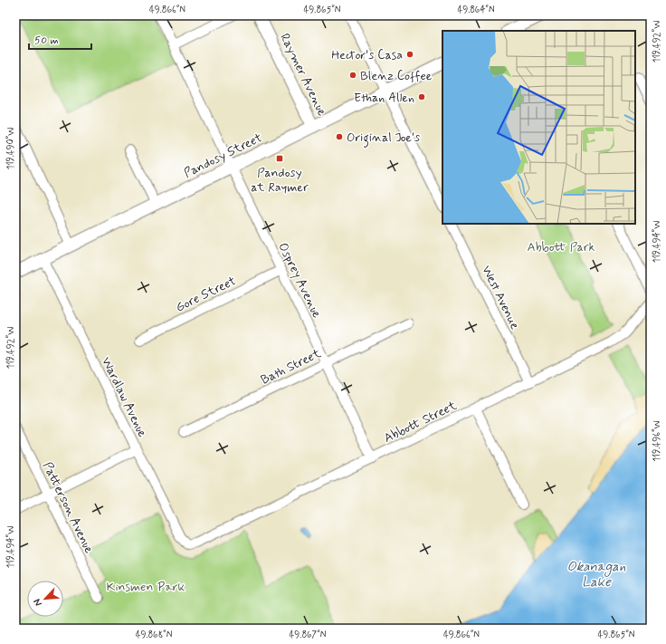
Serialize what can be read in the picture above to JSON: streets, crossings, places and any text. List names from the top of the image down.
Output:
{
  "streets": {
    "street": [
      "Raymer Avenue",
      "Pandosy Street",
      "Osprey Avenue",
      "Gore Street",
      "West Avenue",
      "Bath Street",
      "Wardlaw Avenue",
      "Abbott Street",
      "Patterson Avenue"
    ]
  },
  "crossings": [
    ["Raymer Avenue", "Pandosy Street"],
    ["Pandosy Street", "Osprey Avenue"],
    ["Pandosy Street", "Wardlaw Avenue"],
    ["Osprey Avenue", "Gore Street"],
    ["Osprey Avenue", "Bath Street"],
    ["Osprey Avenue", "Abbott Street"],
    ["West Avenue", "Abbott Street"],
    ["Wardlaw Avenue", "Abbott Street"]
  ],
  "water": ["Okanagan Lake"],
  "parks": ["Abbott Park", "Kinsmen Park"],
  "places": {
    "other": [
      "Hector's Casa",
      "Blenz Coffee",
      "Ethan Allen",
      "Original Joe's"
    ],
    "transit": ["Pandosy at Raymer"]
  },
  "scale_bar": "50 m",
  "north": "bottom left",
  "coordinates": [
    "49.866°N",
    "49.865°N",
    "49.864°N",
    "119.492°W",
    "119.490°W",
    "119.494°W",
    "119.496°W",
    "49.868°N",
    "49.867°N"
  ]
}
